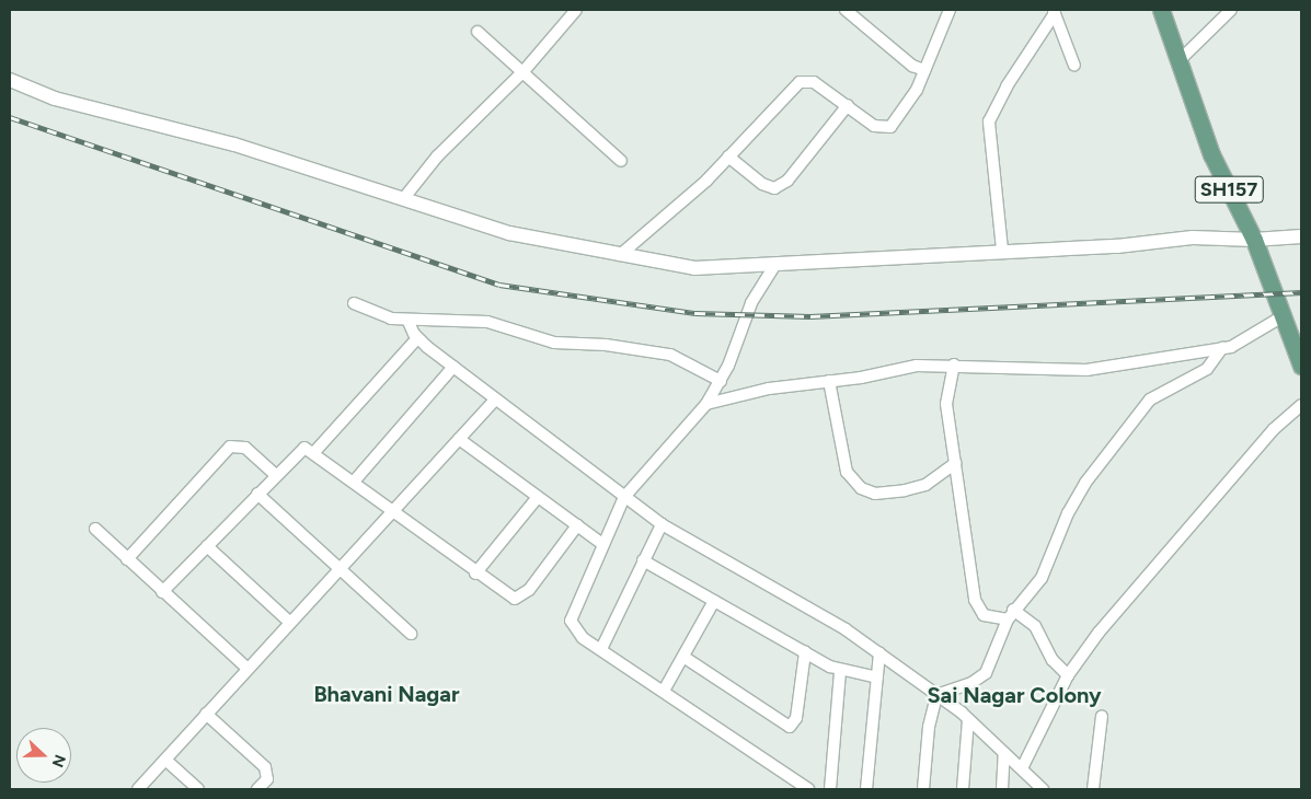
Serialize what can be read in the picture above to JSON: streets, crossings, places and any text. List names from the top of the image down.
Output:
{
  "streets": {
    "main road": ["SH157"]
  },
  "districts": ["Bhavani Nagar", "Sai Nagar Colony"],
  "north": "right"
}
